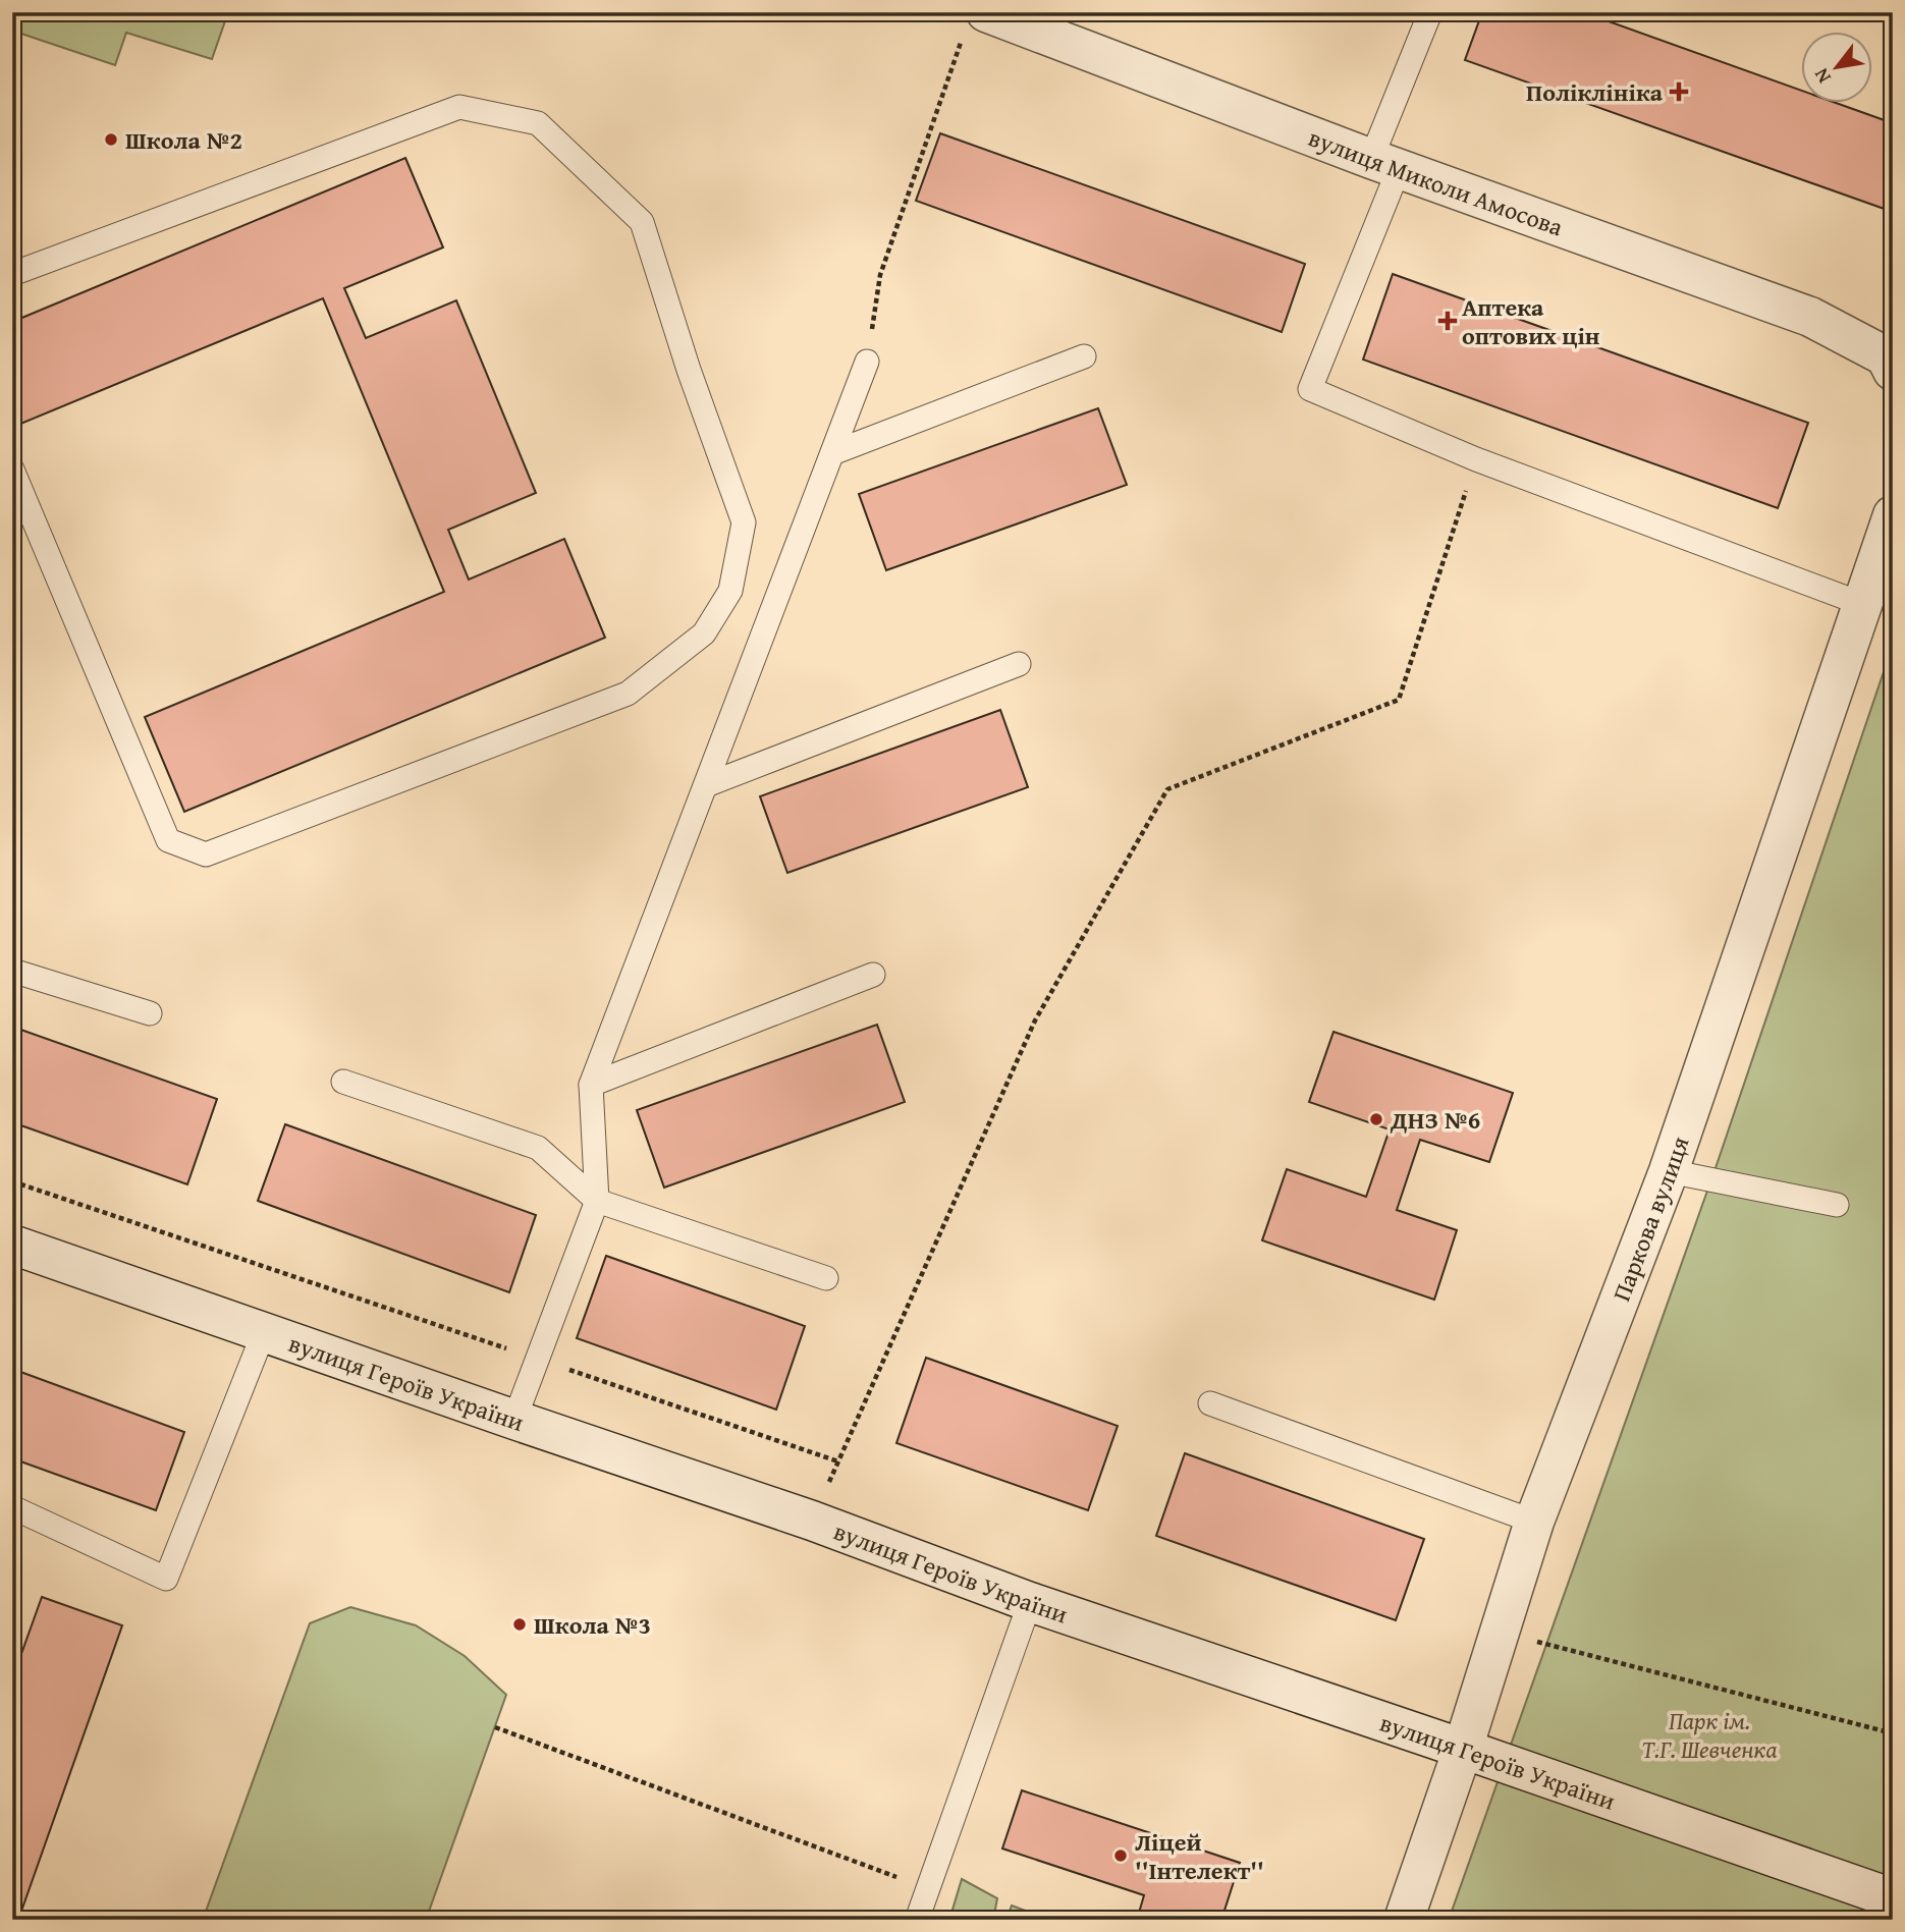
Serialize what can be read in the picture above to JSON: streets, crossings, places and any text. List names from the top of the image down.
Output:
{
  "streets": {
    "street": ["вулиця Миколи Амосова", "Паркова вулиця", "вулиця Героїв України"]
  },
  "crossings": [
    ["Паркова вулиця", "вулиця Героїв України"]
  ],
  "parks": ["Парк ім. Т.Г. Шевченка"],
  "places": {
    "health": ["Поліклініка", "Аптека оптових цін"],
    "other": [
      "Школа №2",
      "ДНЗ №6",
      "Школа №3",
      "Ліцей ''Інтелект''"
    ]
  },
  "north": "bottom left"
}
